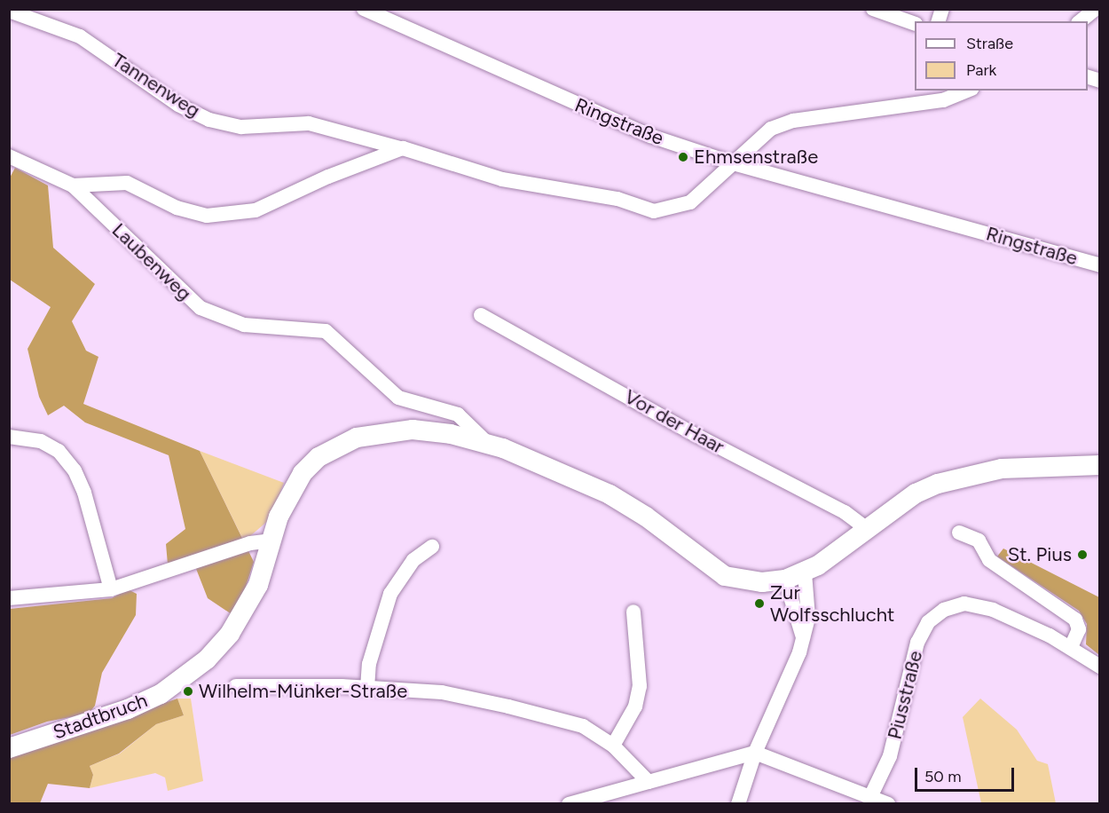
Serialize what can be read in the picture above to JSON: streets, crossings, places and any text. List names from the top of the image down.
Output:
{
  "streets": {
    "street": [
      "Tannenweg",
      "Ringstraße",
      "Laubenweg",
      "Vor der Haar",
      "Piusstraße",
      "Stadtbruch"
    ]
  },
  "crossings": [
    ["Laubenweg", "Stadtbruch"],
    ["Vor der Haar", "Stadtbruch"]
  ],
  "places": [
    "Ehmsenstraße",
    "St. Pius",
    "Zur Wolfsschlucht",
    "Wilhelm-Münker-Straße"
  ],
  "legend": ["Straße", "Park"],
  "scale_bar": "50 m"
}
